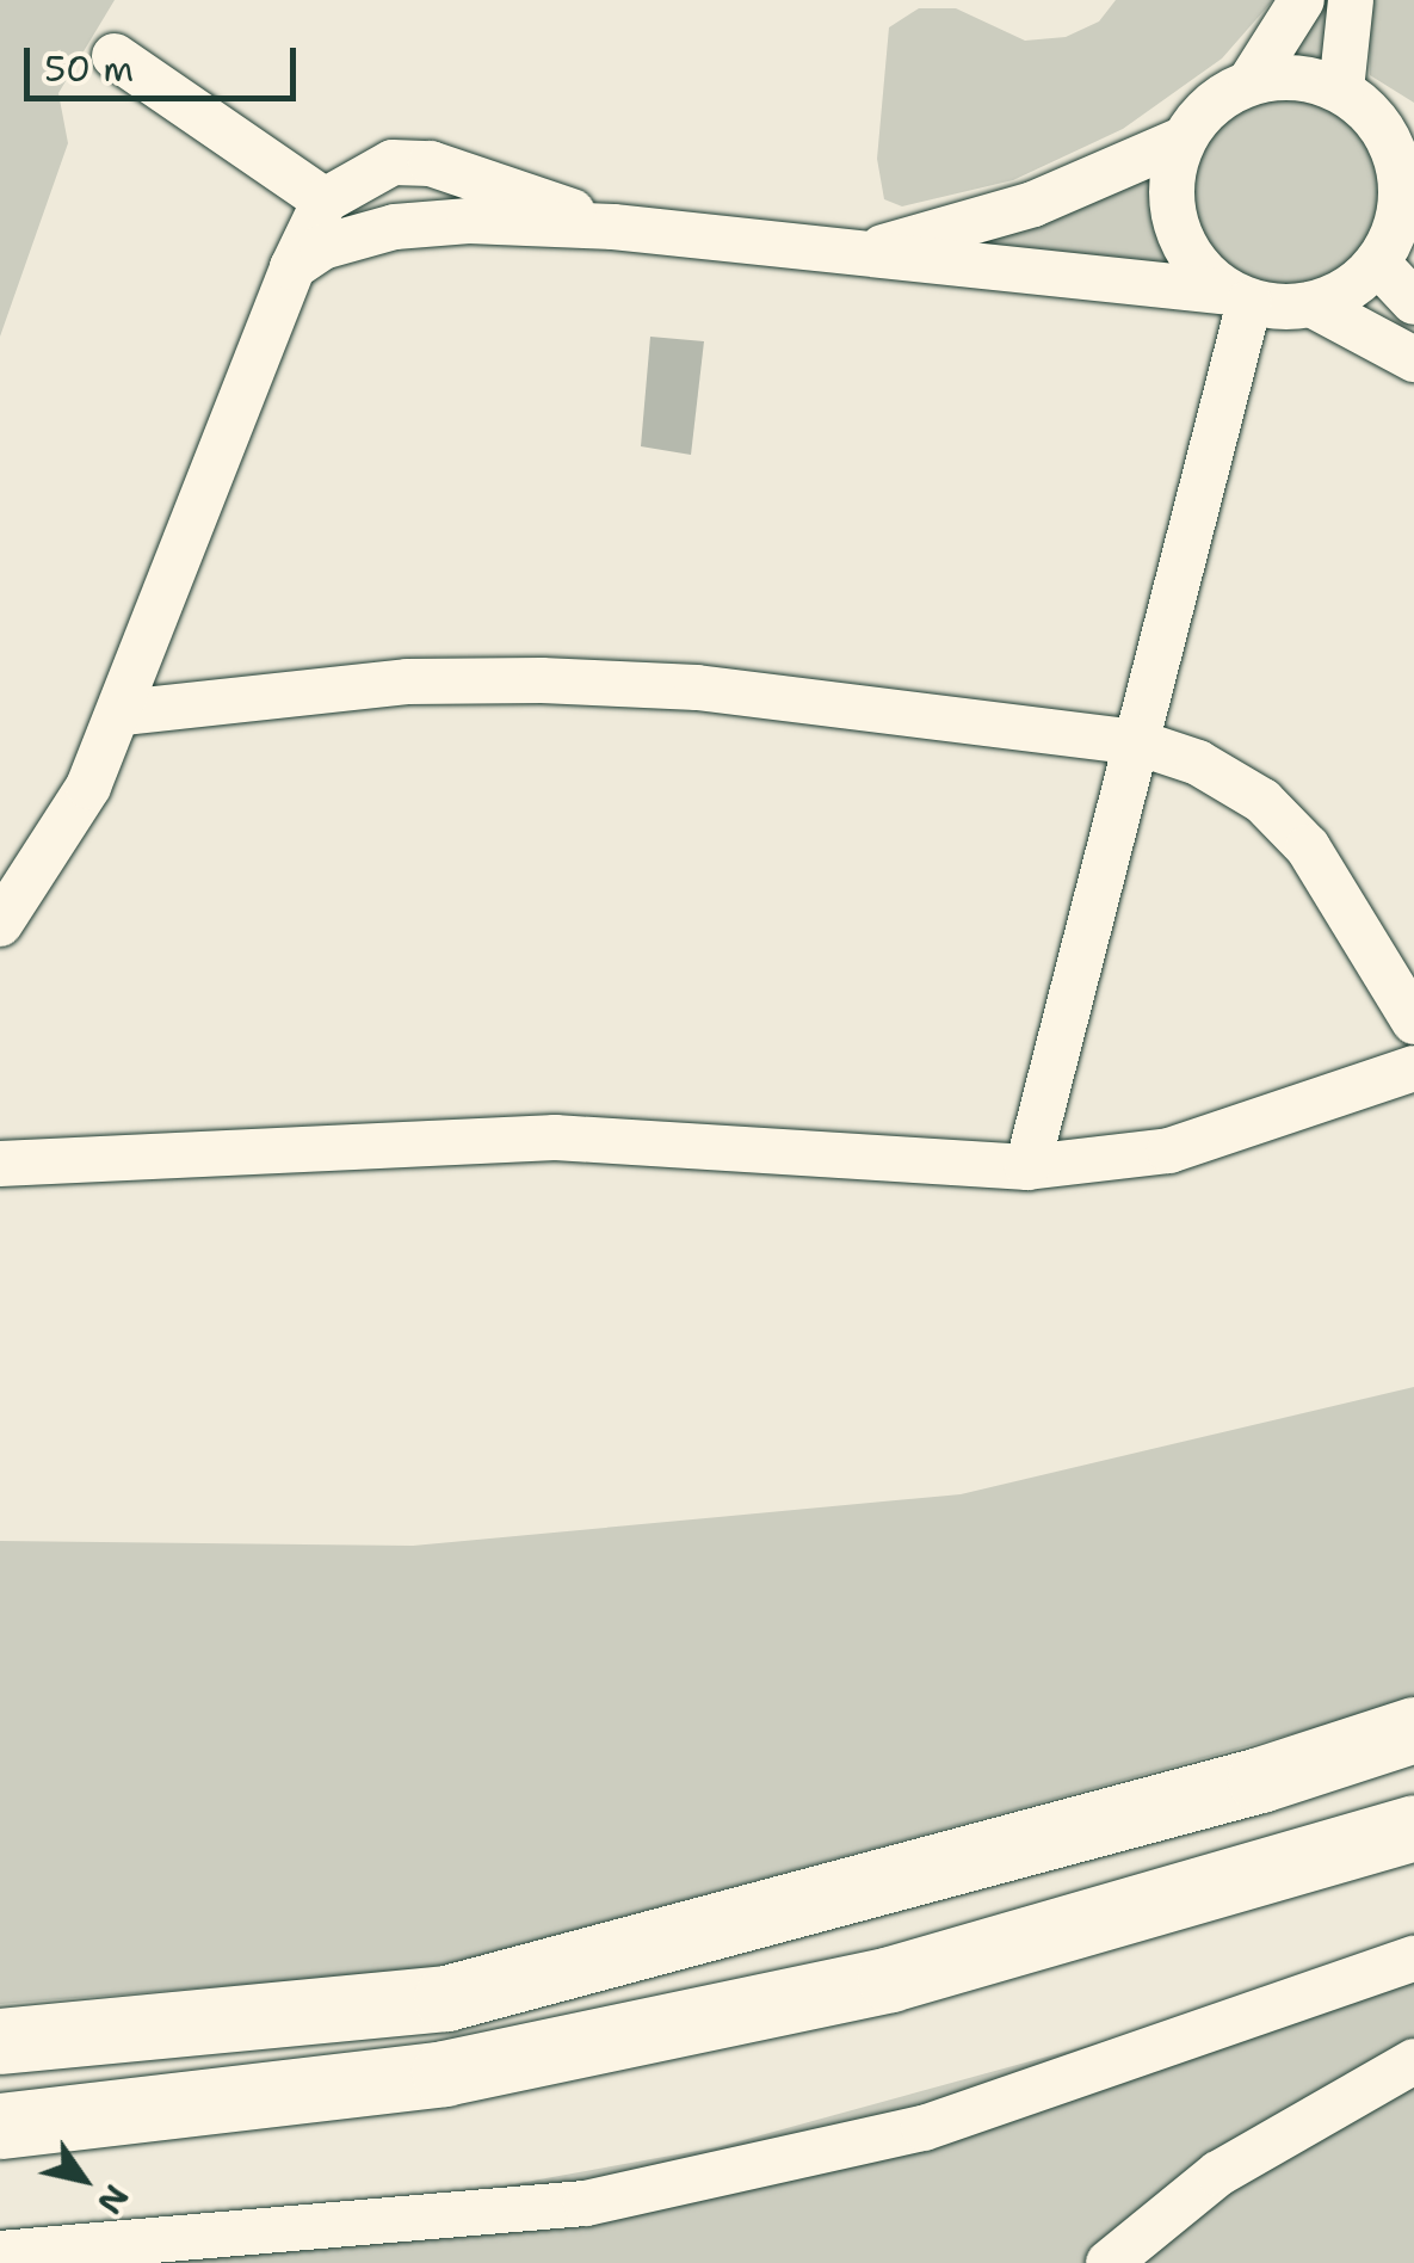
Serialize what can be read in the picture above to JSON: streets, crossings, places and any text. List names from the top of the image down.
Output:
{
  "scale_bar": "50 m",
  "north": "bottom right"
}
